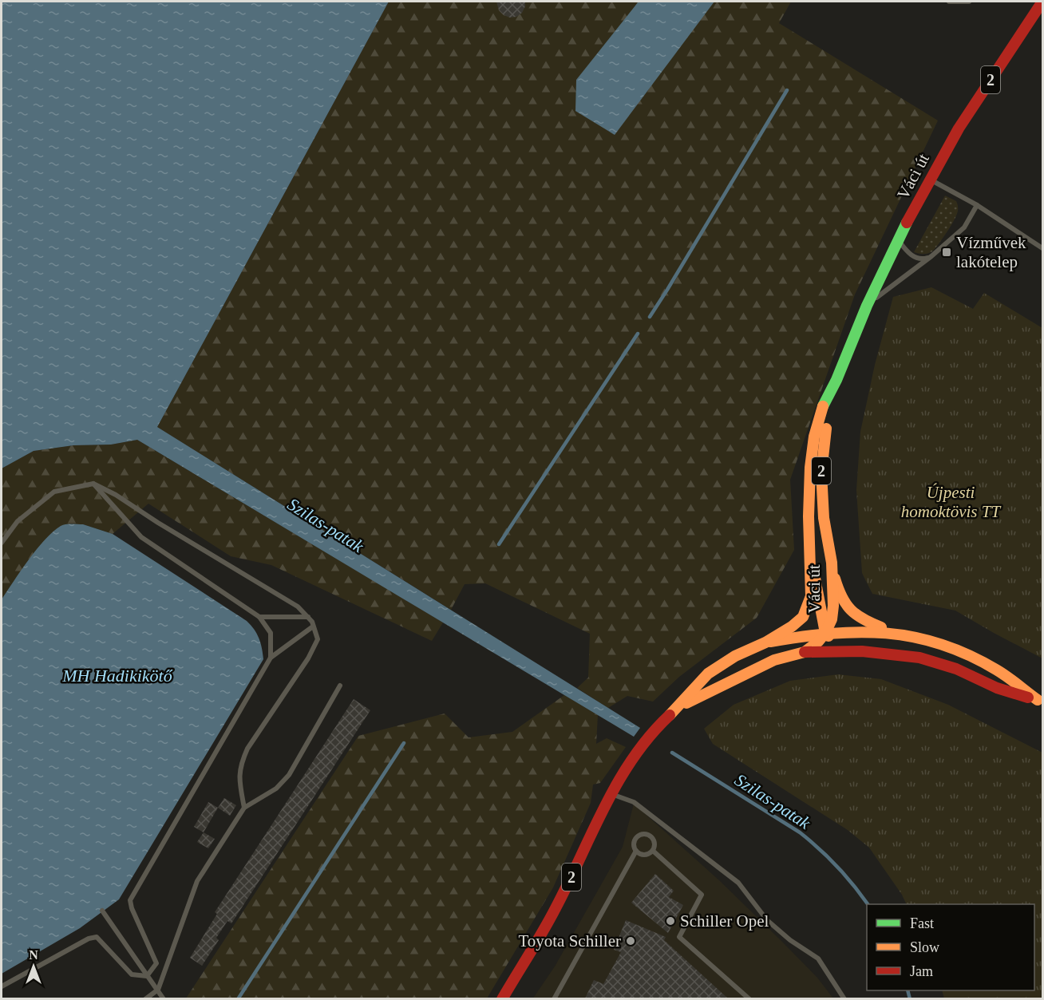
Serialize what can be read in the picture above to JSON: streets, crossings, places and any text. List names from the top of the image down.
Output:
{
  "streets": {
    "main road": ["2", "Váci út"]
  },
  "water": ["Szilas-patak", "MH Hadikikötő"],
  "parks": ["Újpesti homoktövis TT"],
  "places": {
    "transit": ["Vízművek lakótelep"],
    "other": ["Schiller Opel", "Toyota Schiller"]
  },
  "legend": ["Fast", "Slow", "Jam"],
  "north": "top"
}
